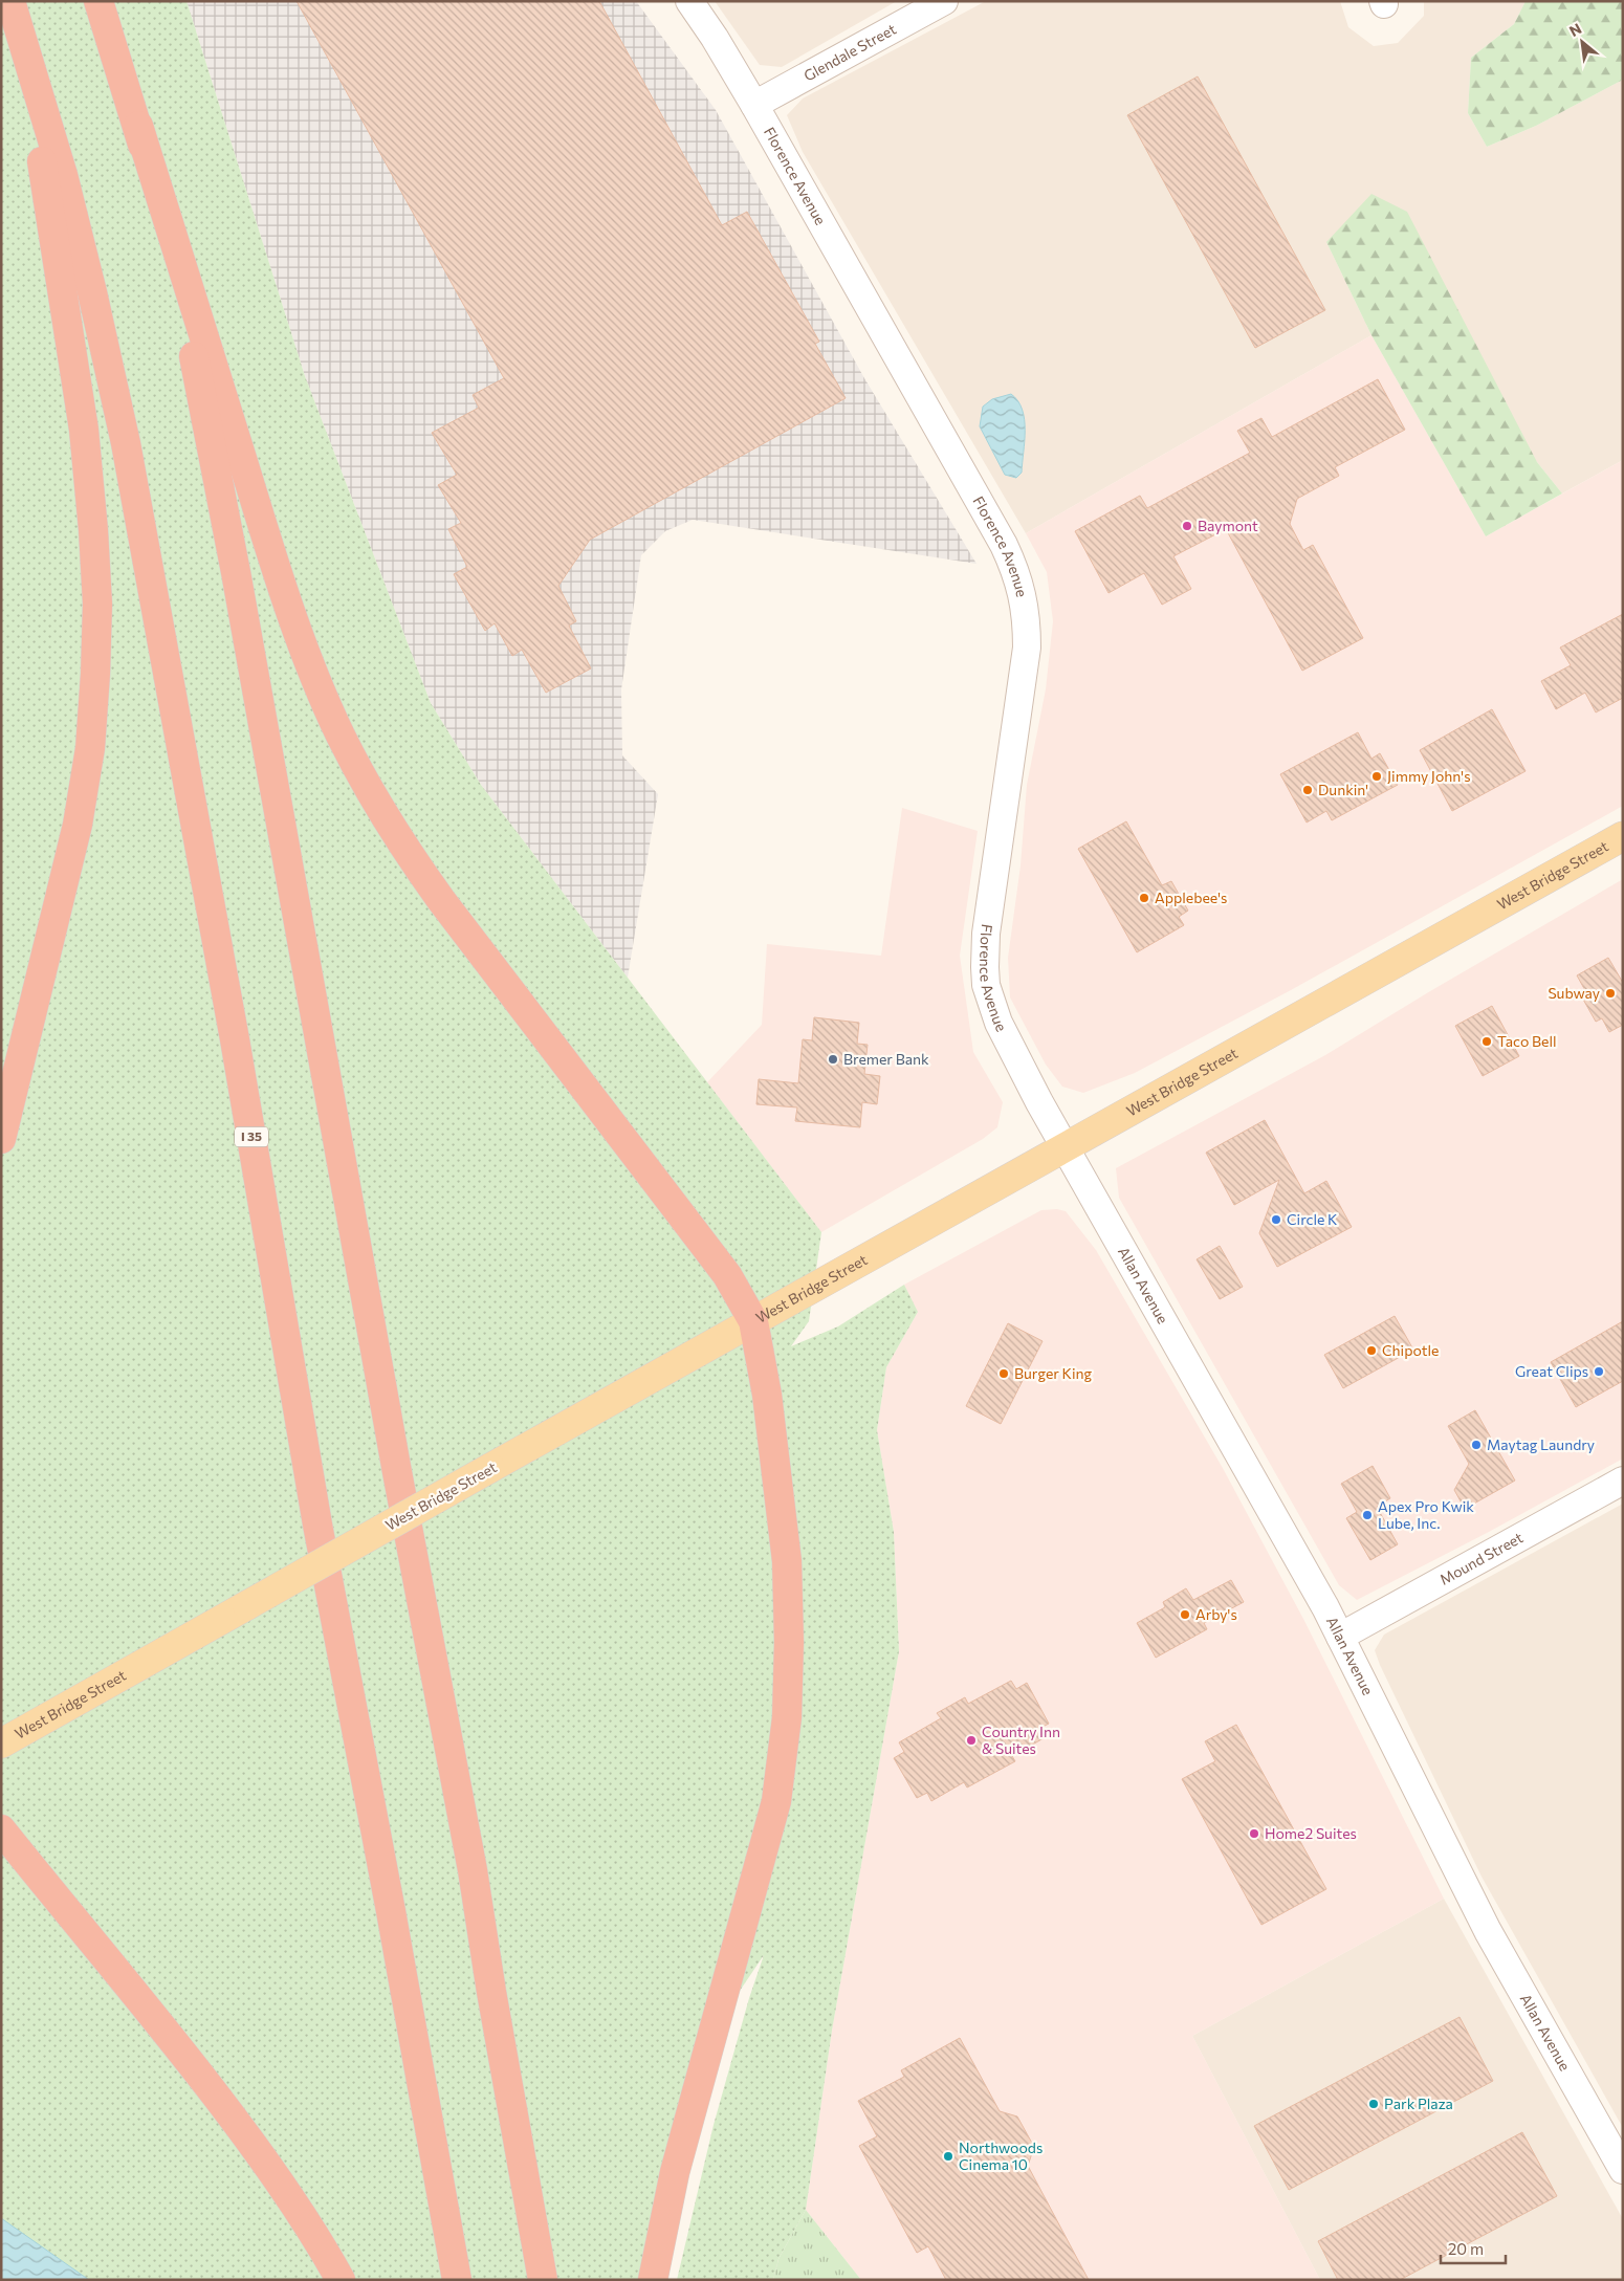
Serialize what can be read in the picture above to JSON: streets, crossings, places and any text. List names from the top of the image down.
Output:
{
  "streets": {
    "highway": ["I 35"],
    "main road": ["West Bridge Street"],
    "street": [
      "Glendale Street",
      "Florence Avenue",
      "Allan Avenue",
      "Mound Street"
    ]
  },
  "crossings": [
    ["Glendale Street", "Florence Avenue"],
    ["Florence Avenue", "West Bridge Street"],
    ["Florence Avenue", "Allan Avenue"],
    ["West Bridge Street", "Allan Avenue"],
    ["Allan Avenue", "Mound Street"]
  ],
  "places": [
    "Baymont",
    "Jimmy John's",
    "Dunkin'",
    "Applebee's",
    "Subway",
    "Taco Bell",
    "Bremer Bank",
    "Circle K",
    "Chipotle",
    "Great Clips",
    "Burger King",
    "Maytag Laundry",
    "Apex Pro Kwik Lube, Inc.",
    "Arby's",
    "Country Inn & Suites",
    "Home2 Suites",
    "Park Plaza",
    "Northwoods Cinema 10"
  ],
  "scale_bar": "20 m",
  "north": "top left"
}
